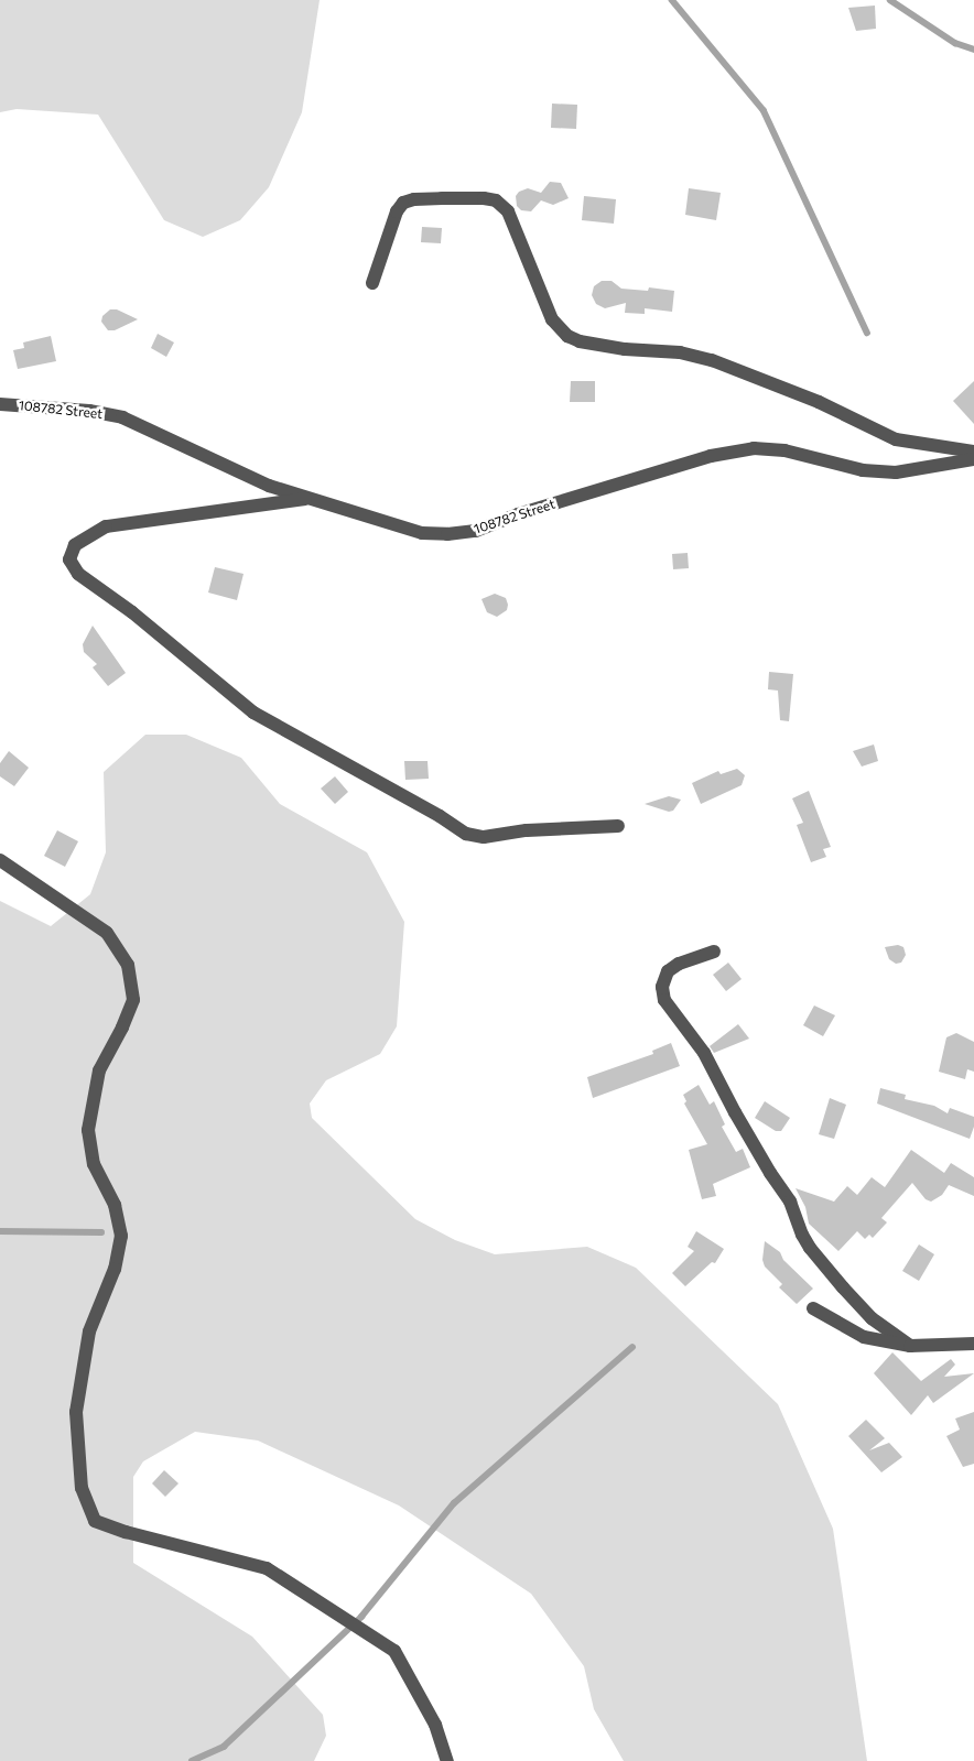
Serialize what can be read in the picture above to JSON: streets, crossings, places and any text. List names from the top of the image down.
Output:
{
  "streets": {
    "street": ["108782 Street"]
  }
}
